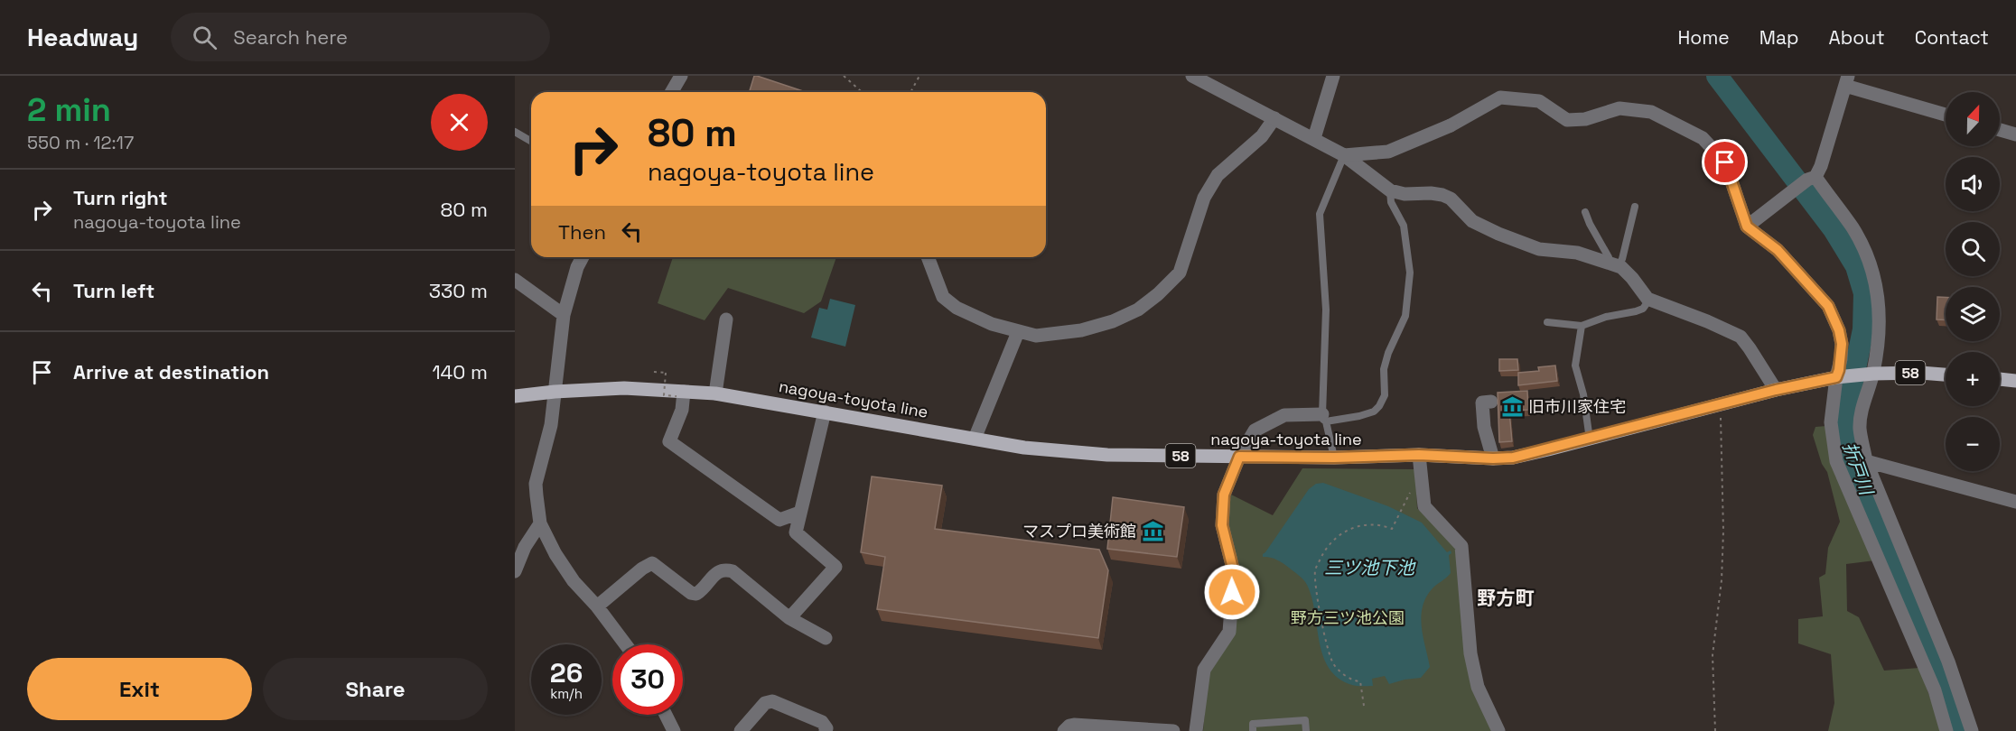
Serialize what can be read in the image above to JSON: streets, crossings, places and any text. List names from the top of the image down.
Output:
{
  "streets": {
    "main road": ["58", "nagoya-toyota line"]
  },
  "districts": ["野方町"],
  "water": ["折戸川", "三ツ池下池"],
  "parks": ["野方三ツ池公園"],
  "places": {
    "museum": ["旧市川家住宅", "マスプロ美術館"]
  },
  "north": "top",
  "page": {
    "header": "Headway",
    "search": "Search here",
    "nav": [
      "Home",
      "Map",
      "About",
      "Contact"
    ],
    "heading": ["2 min", "550 m · 12:17"],
    "map_buttons": ["+", "−"],
    "turn": ["80 m", "nagoya-toyota line"],
    "list": [
      {
        "name": "Turn right",
        "note": "nagoya-toyota line",
        "value": "80 m"
      },
      {
        "name": "Turn left",
        "value": "330 m"
      },
      {
        "name": "Arrive at destination",
        "value": "140 m"
      }
    ],
    "then": "Then",
    "speed": "26 km/h",
    "limit": "30",
    "buttons": ["Exit", "Share"]
  }
}
